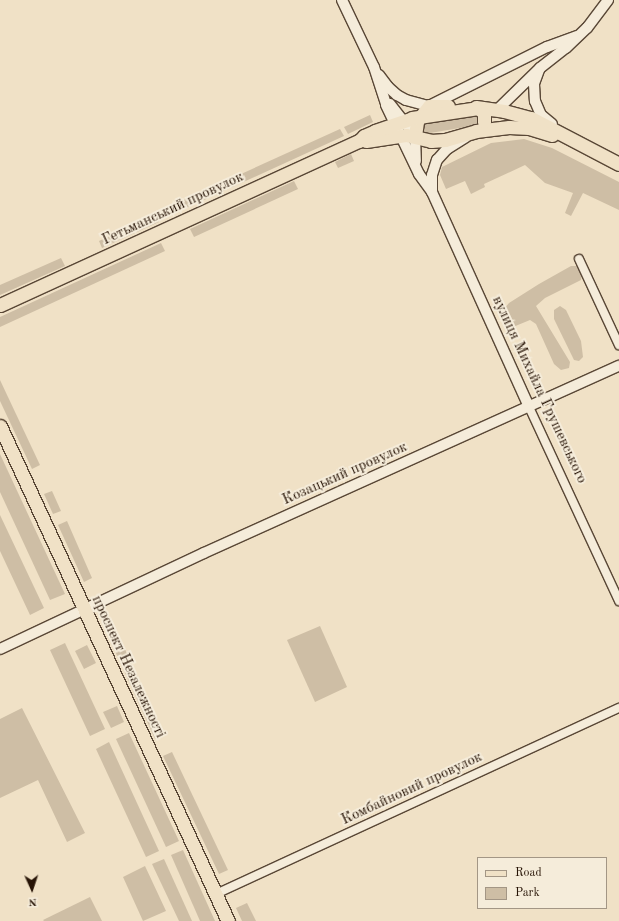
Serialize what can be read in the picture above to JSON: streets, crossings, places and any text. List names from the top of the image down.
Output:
{
  "streets": {
    "main road": ["Гетьманський провулок", "проспект Незалежності"],
    "street": ["вулиця Михайла Грушевського", "Козацький провулок", "Комбайновий провулок"]
  },
  "crossings": [
    ["Гетьманський провулок", "вулиця Михайла Грушевського"],
    ["вулиця Михайла Грушевського", "Козацький провулок"],
    ["Козацький провулок", "проспект Незалежності"],
    ["проспект Незалежності", "Комбайновий провулок"]
  ],
  "legend": ["Road", "Park"],
  "north": "bottom"
}
